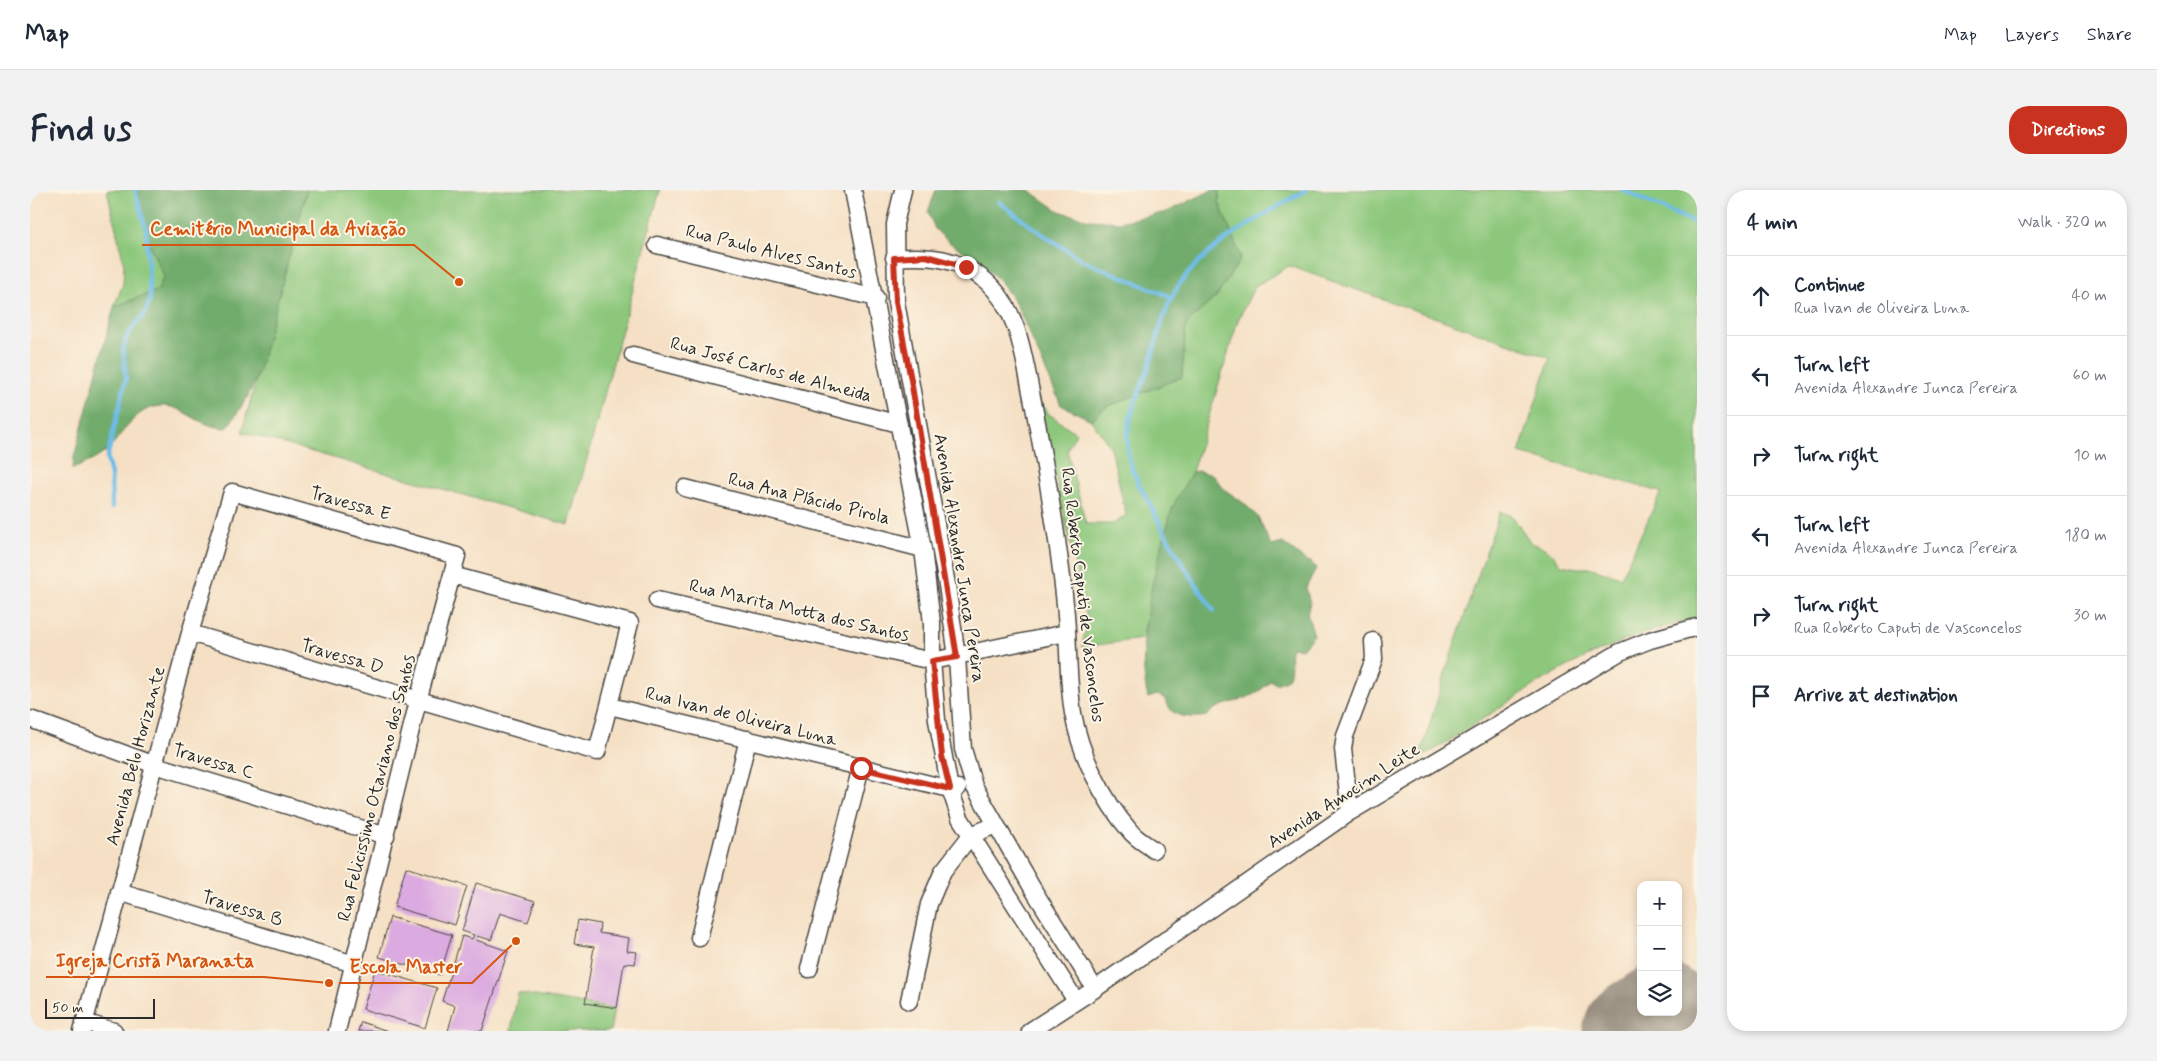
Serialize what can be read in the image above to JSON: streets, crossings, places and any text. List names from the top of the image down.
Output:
{
  "streets": {
    "street": [
      "Rua Paulo Alves Santos",
      "Rua José Carlos de Almeida",
      "Rua Ana Plácido Pirola",
      "Travessa E",
      "Avenida Alexandre Junca Pereira",
      "Rua Roberto Caputi de Vasconcelos",
      "Rua Marita Motta dos Santos",
      "Travessa D",
      "Rua Ivan de Oliveira Luna",
      "Avenida Belo Horizante",
      "Travessa C",
      "Rua Felicissimo Otaviano dos Santos",
      "Avenida Amocim Leite",
      "Travessa B"
    ]
  },
  "crossings": [
    ["Rua Paulo Alves Santos", "Avenida Alexandre Junca Pereira"],
    ["Rua José Carlos de Almeida", "Avenida Alexandre Junca Pereira"],
    ["Rua Ana Plácido Pirola", "Avenida Alexandre Junca Pereira"],
    ["Travessa E", "Avenida Belo Horizante"],
    ["Travessa E", "Rua Felicissimo Otaviano dos Santos"],
    ["Avenida Alexandre Junca Pereira", "Rua Roberto Caputi de Vasconcelos"],
    ["Avenida Alexandre Junca Pereira", "Rua Marita Motta dos Santos"],
    ["Avenida Alexandre Junca Pereira", "Rua Ivan de Oliveira Luna"],
    ["Avenida Alexandre Junca Pereira", "Avenida Amocim Leite"],
    ["Travessa D", "Rua Ivan de Oliveira Luna"],
    ["Travessa D", "Avenida Belo Horizante"],
    ["Travessa D", "Rua Felicissimo Otaviano dos Santos"],
    ["Avenida Belo Horizante", "Travessa C"],
    ["Avenida Belo Horizante", "Travessa B"],
    ["Travessa C", "Rua Felicissimo Otaviano dos Santos"],
    ["Rua Felicissimo Otaviano dos Santos", "Travessa B"]
  ],
  "places": ["Cemitério Municipal da Aviação", "Escola Master", "Igreja Cristã Maranata"],
  "scale_bar": "50 m",
  "page": {
    "header": "Map",
    "nav": ["Map", "Layers", "Share"],
    "buttons": "Directions",
    "title": "Find us",
    "heading": ["4 min", "Walk · 320 m"],
    "list": [
      ["Continue", "Rua Ivan de Oliveira Luna", "40 m"],
      ["Turn left", "Avenida Alexandre Junca Pereira", "60 m"],
      ["Turn right", "10 m"],
      ["Turn left", "Avenida Alexandre Junca Pereira", "180 m"],
      ["Turn right", "Rua Roberto Caputi de Vasconcelos", "30 m"],
      "Arrive at destination"
    ],
    "map_buttons": ["+", "−"],
    "scale": "50 m"
  }
}
